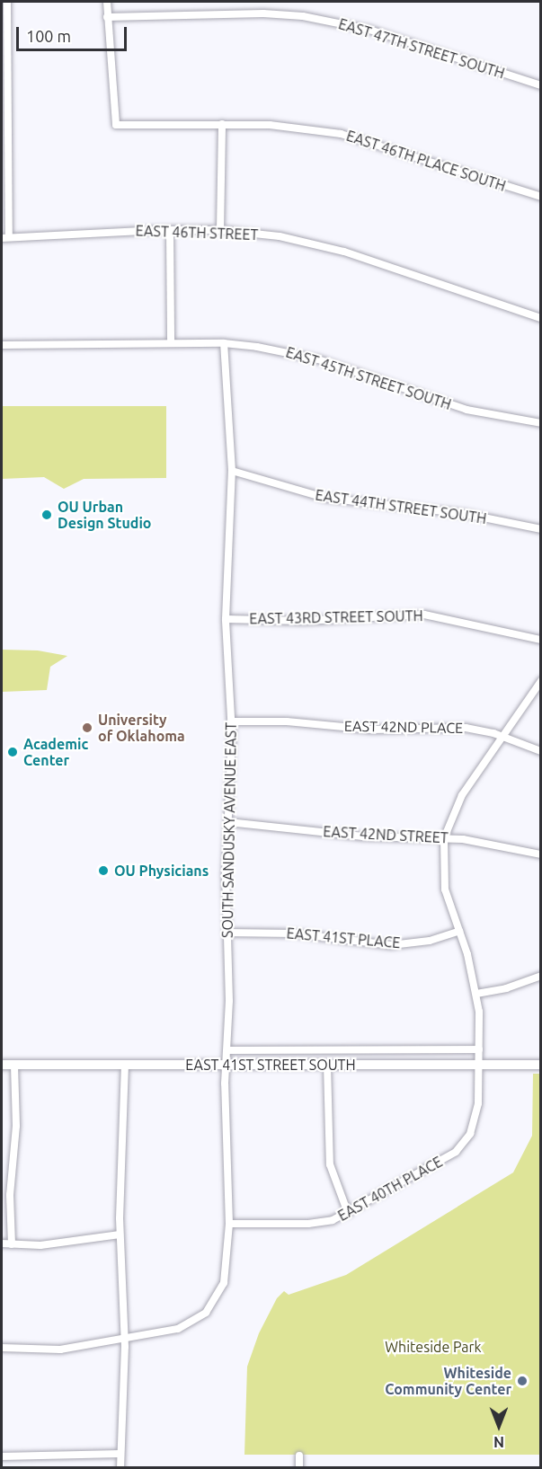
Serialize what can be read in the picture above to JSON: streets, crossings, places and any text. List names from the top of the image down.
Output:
{
  "streets": {
    "main road": ["EAST 41ST STREET SOUTH"],
    "street": [
      "EAST 47TH STREET SOUTH",
      "EAST 46TH PLACE SOUTH",
      "EAST 46TH STREET",
      "EAST 45TH STREET SOUTH",
      "EAST 44TH STREET SOUTH",
      "EAST 43RD STREET SOUTH",
      "EAST 42ND PLACE",
      "SOUTH SANDUSKY AVENUE EAST",
      "EAST 42ND STREET",
      "EAST 41ST PLACE",
      "EAST 40TH PLACE"
    ]
  },
  "crossings": [
    ["EAST 47TH STREET SOUTH", "EAST 46TH PLACE SOUTH"],
    ["EAST 45TH STREET SOUTH", "SOUTH SANDUSKY AVENUE EAST"],
    ["EAST 44TH STREET SOUTH", "SOUTH SANDUSKY AVENUE EAST"],
    ["EAST 43RD STREET SOUTH", "SOUTH SANDUSKY AVENUE EAST"],
    ["EAST 42ND PLACE", "SOUTH SANDUSKY AVENUE EAST"],
    ["SOUTH SANDUSKY AVENUE EAST", "EAST 42ND STREET"],
    ["SOUTH SANDUSKY AVENUE EAST", "EAST 41ST PLACE"],
    ["SOUTH SANDUSKY AVENUE EAST", "EAST 41ST STREET SOUTH"],
    ["SOUTH SANDUSKY AVENUE EAST", "EAST 40TH PLACE"],
    ["EAST 42ND STREET", "EAST 40TH PLACE"],
    ["EAST 41ST PLACE", "EAST 40TH PLACE"],
    ["EAST 41ST STREET SOUTH", "EAST 40TH PLACE"]
  ],
  "parks": ["Whiteside Park"],
  "places": [
    "OU Urban Design Studio",
    "University of Oklahoma",
    "Academic Center",
    "OU Physicians",
    "Whiteside Community Center"
  ],
  "scale_bar": "100 m",
  "north": "bottom"
}
